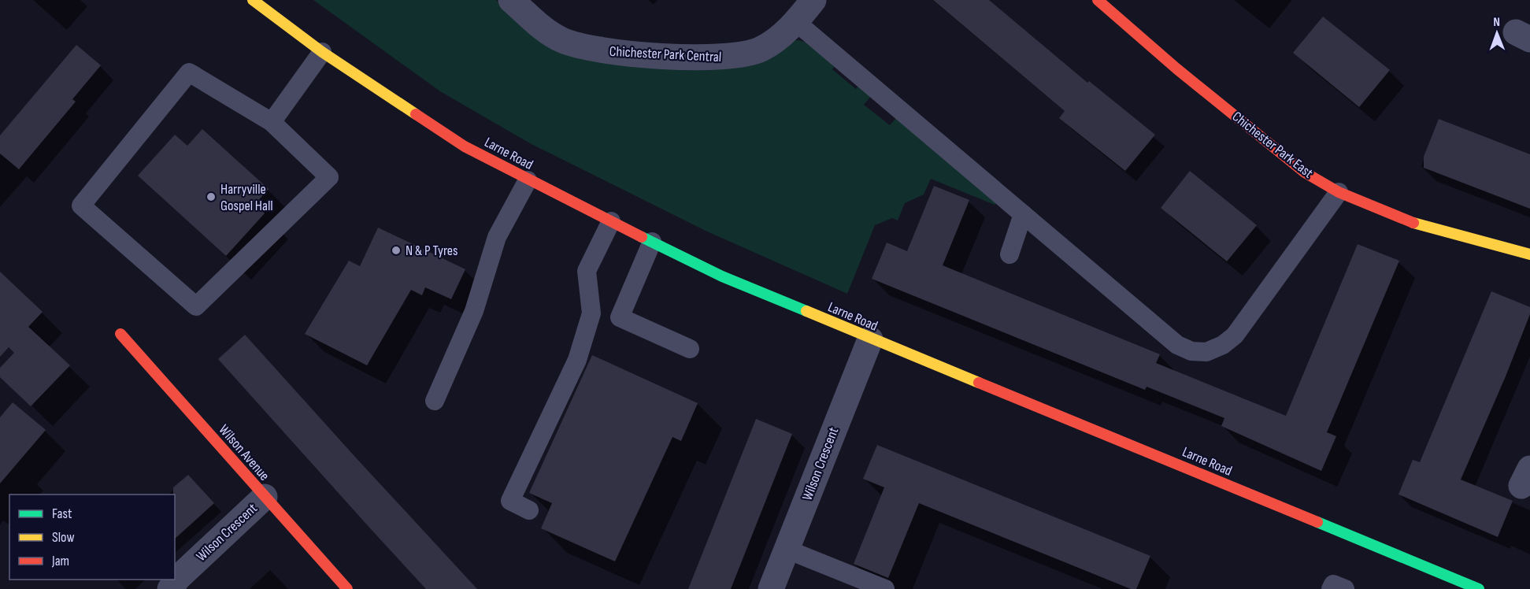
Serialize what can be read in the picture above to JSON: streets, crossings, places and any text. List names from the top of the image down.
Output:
{
  "streets": {
    "street": [
      "Chichester Park Central",
      "Chichester Park East",
      "Larne Road",
      "Wilson Avenue",
      "Wilson Crescent"
    ]
  },
  "crossings": [
    ["Larne Road", "Wilson Crescent"],
    ["Wilson Avenue", "Wilson Crescent"]
  ],
  "places": ["Harryville Gospel Hall", "N & P Tyres"],
  "legend": ["Fast", "Slow", "Jam"],
  "north": "top"
}
